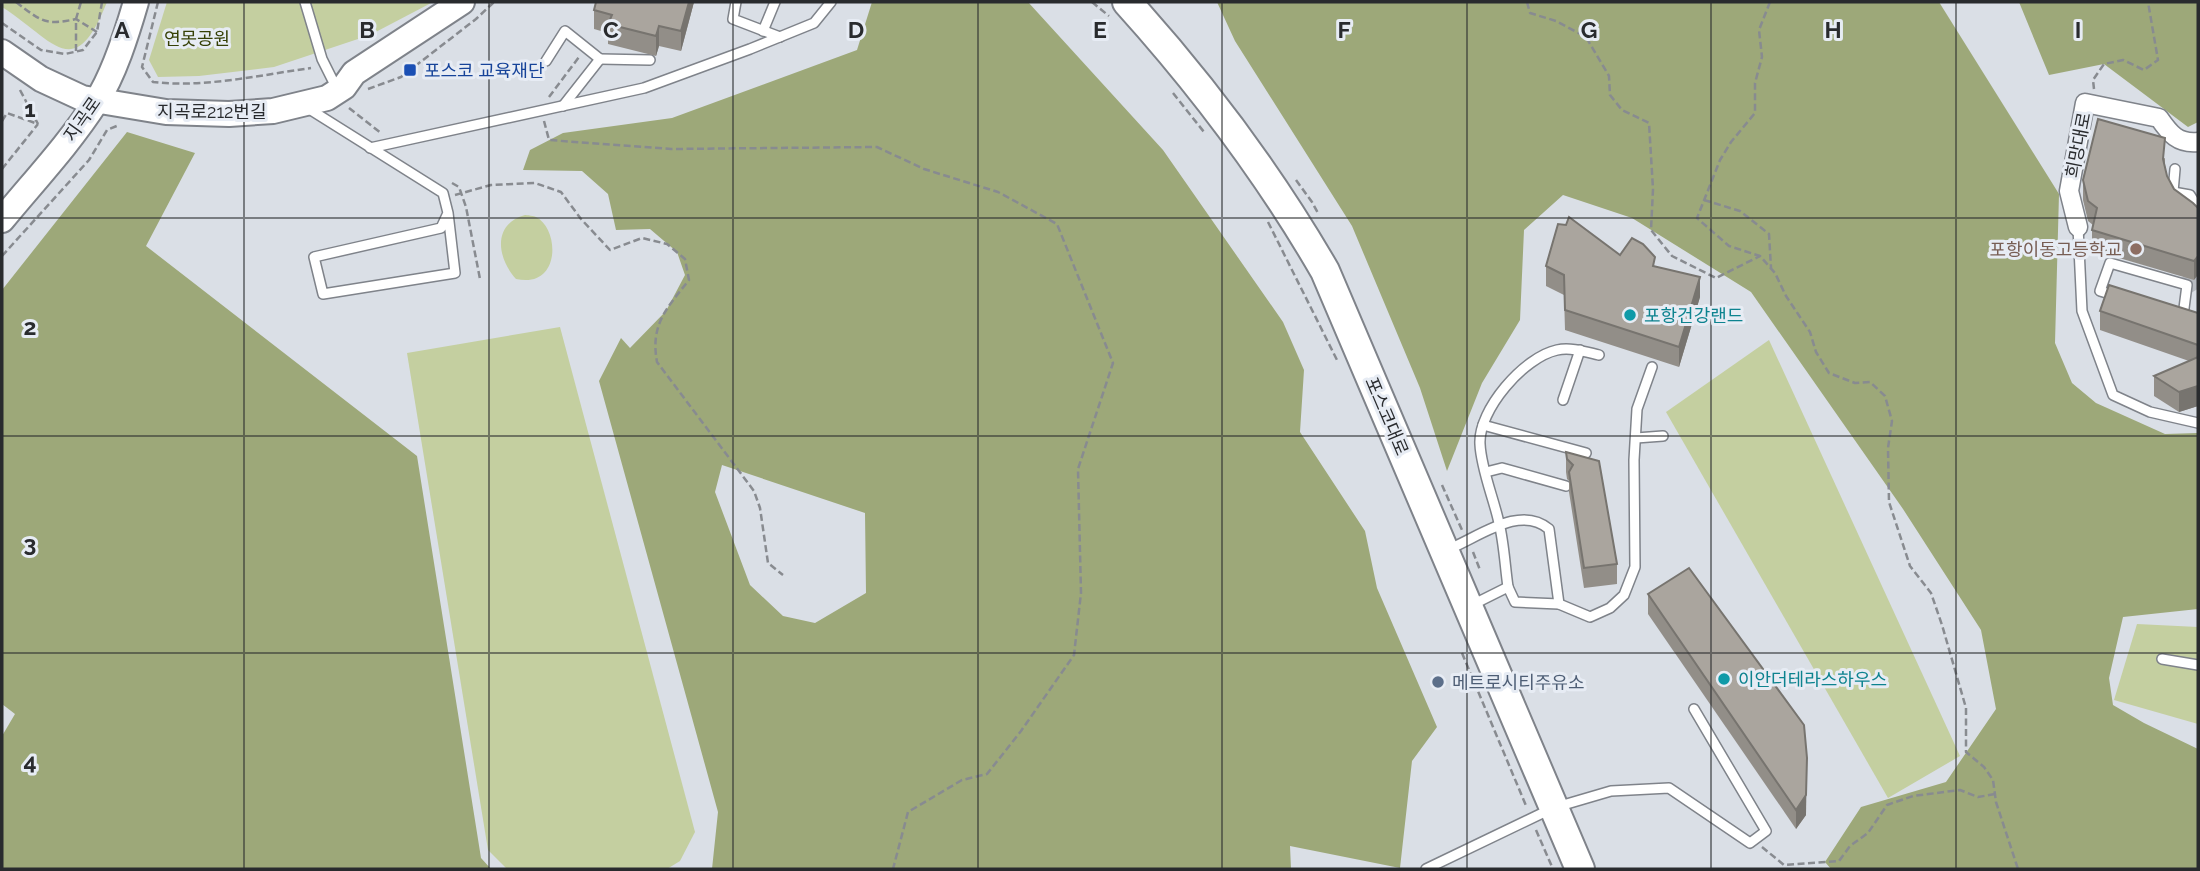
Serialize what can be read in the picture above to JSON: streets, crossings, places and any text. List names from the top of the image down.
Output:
{
  "streets": {
    "main road": ["지곡로212번길", "지곡로", "포스코대로"],
    "street": ["희망대로"]
  },
  "crossings": [
    ["지곡로212번길", "지곡로"]
  ],
  "parks": ["연못공원"],
  "places": {
    "transit": ["포스코 교육재단"],
    "other": [
      "포항이동고등학교",
      "포항건강랜드",
      "이안더테라스하우스",
      "메트로시티주유소"
    ]
  },
  "grid": {
    "columns": [
      "A",
      "B",
      "C",
      "D",
      "E",
      "F",
      "G",
      "H",
      "I"
    ],
    "rows": [
      "1",
      "2",
      "3",
      "4"
    ]
  }
}
